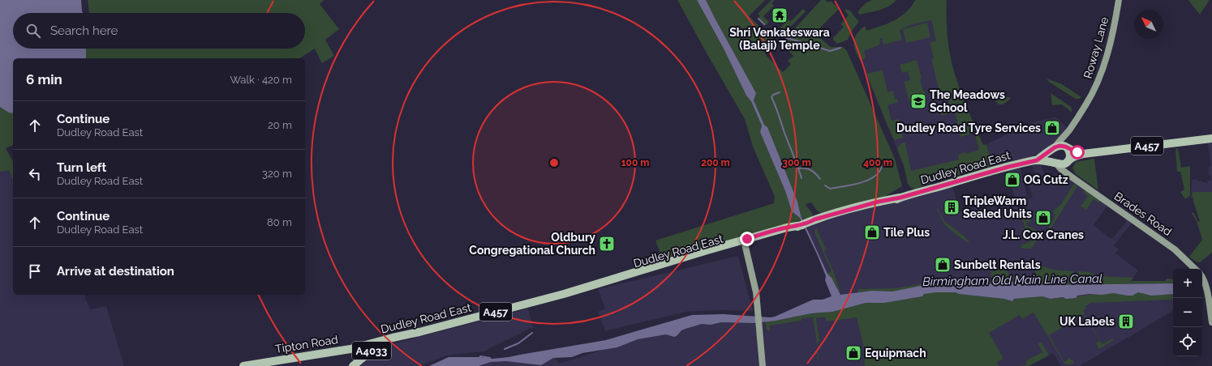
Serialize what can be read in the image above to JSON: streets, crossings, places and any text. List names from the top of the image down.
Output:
{
  "streets": {
    "main road": [
      "A457",
      "Dudley Road East",
      "Tipton Road",
      "A4033"
    ],
    "street": ["Roway Lane", "Brades Road"]
  },
  "crossings": [
    ["Roway Lane", "Dudley Road East"],
    ["Roway Lane", "Brades Road"],
    ["Dudley Road East", "Brades Road"],
    ["Dudley Road East", "Tipton Road"],
    ["Dudley Road East", "A4033"],
    ["Tipton Road", "A4033"]
  ],
  "water": ["Birmingham Old Main Line Canal"],
  "places": {
    "temple": ["Shri Venkateswara (Balaji) Temple"],
    "school or university": ["The Meadows School"],
    "shop": [
      "Dudley Road Tyre Services",
      "OG Cutz",
      "J.L. Cox Cranes",
      "Tile Plus",
      "Sunbelt Rentals",
      "Equipmach"
    ],
    "building": ["TripleWarm Sealed Units", "UK Labels"],
    "church": ["Oldbury Congregational Church"]
  },
  "north": "top left",
  "page": {
    "search": "Search here",
    "heading": ["6 min", "Walk · 420 m"],
    "list": [
      ["Continue", "Dudley Road East", "20 m"],
      ["Turn left", "Dudley Road East", "320 m"],
      ["Continue", "Dudley Road East", "80 m"],
      "Arrive at destination"
    ],
    "map_buttons": ["+", "−"]
  },
  "rings": [
    "100 m",
    "200 m",
    "300 m",
    "400 m"
  ]
}
